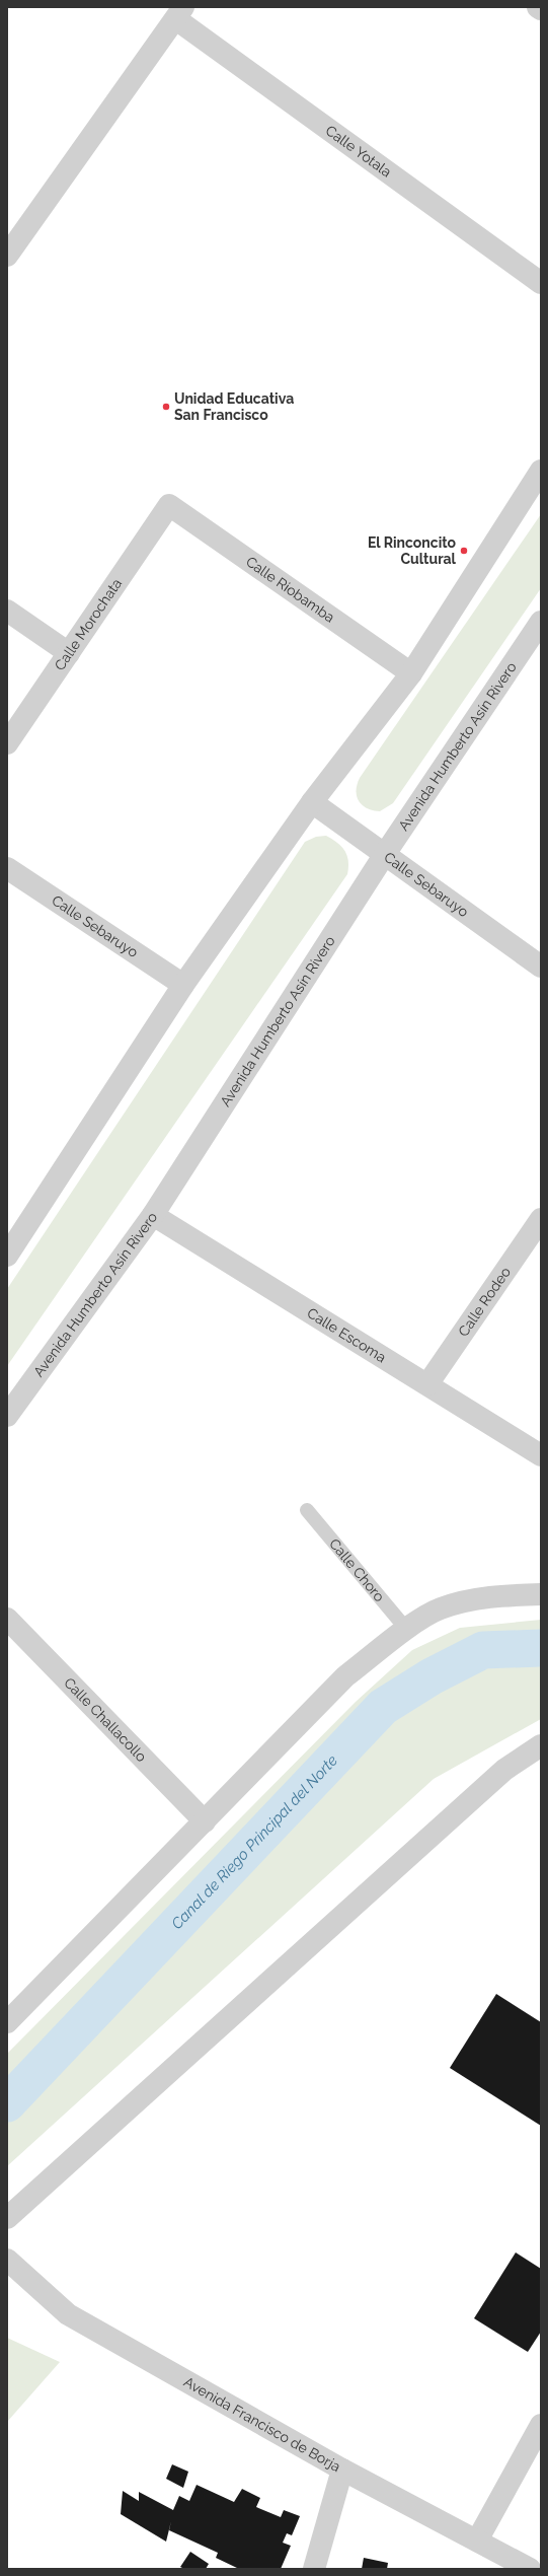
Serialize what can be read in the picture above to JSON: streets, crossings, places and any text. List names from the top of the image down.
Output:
{
  "streets": {
    "street": [
      "Calle Yotala",
      "Calle Riobamba",
      "Calle Morochata",
      "Avenida Humberto Asín Rivero",
      "Calle Sebaruyo",
      "Calle Rodeo",
      "Calle Escoma",
      "Calle Challacollo",
      "Avenida Francisco de Borja"
    ],
    "lane": ["Calle Choro"]
  },
  "crossings": [
    ["Calle Riobamba", "Calle Morochata"],
    ["Avenida Humberto Asín Rivero", "Calle Sebaruyo"],
    ["Avenida Humberto Asín Rivero", "Calle Escoma"],
    ["Calle Rodeo", "Calle Escoma"]
  ],
  "water": ["Canal de Riego Principal del Norte"],
  "places": ["Unidad Educativa San Francisco", "El Rinconcito Cultural"]
}
